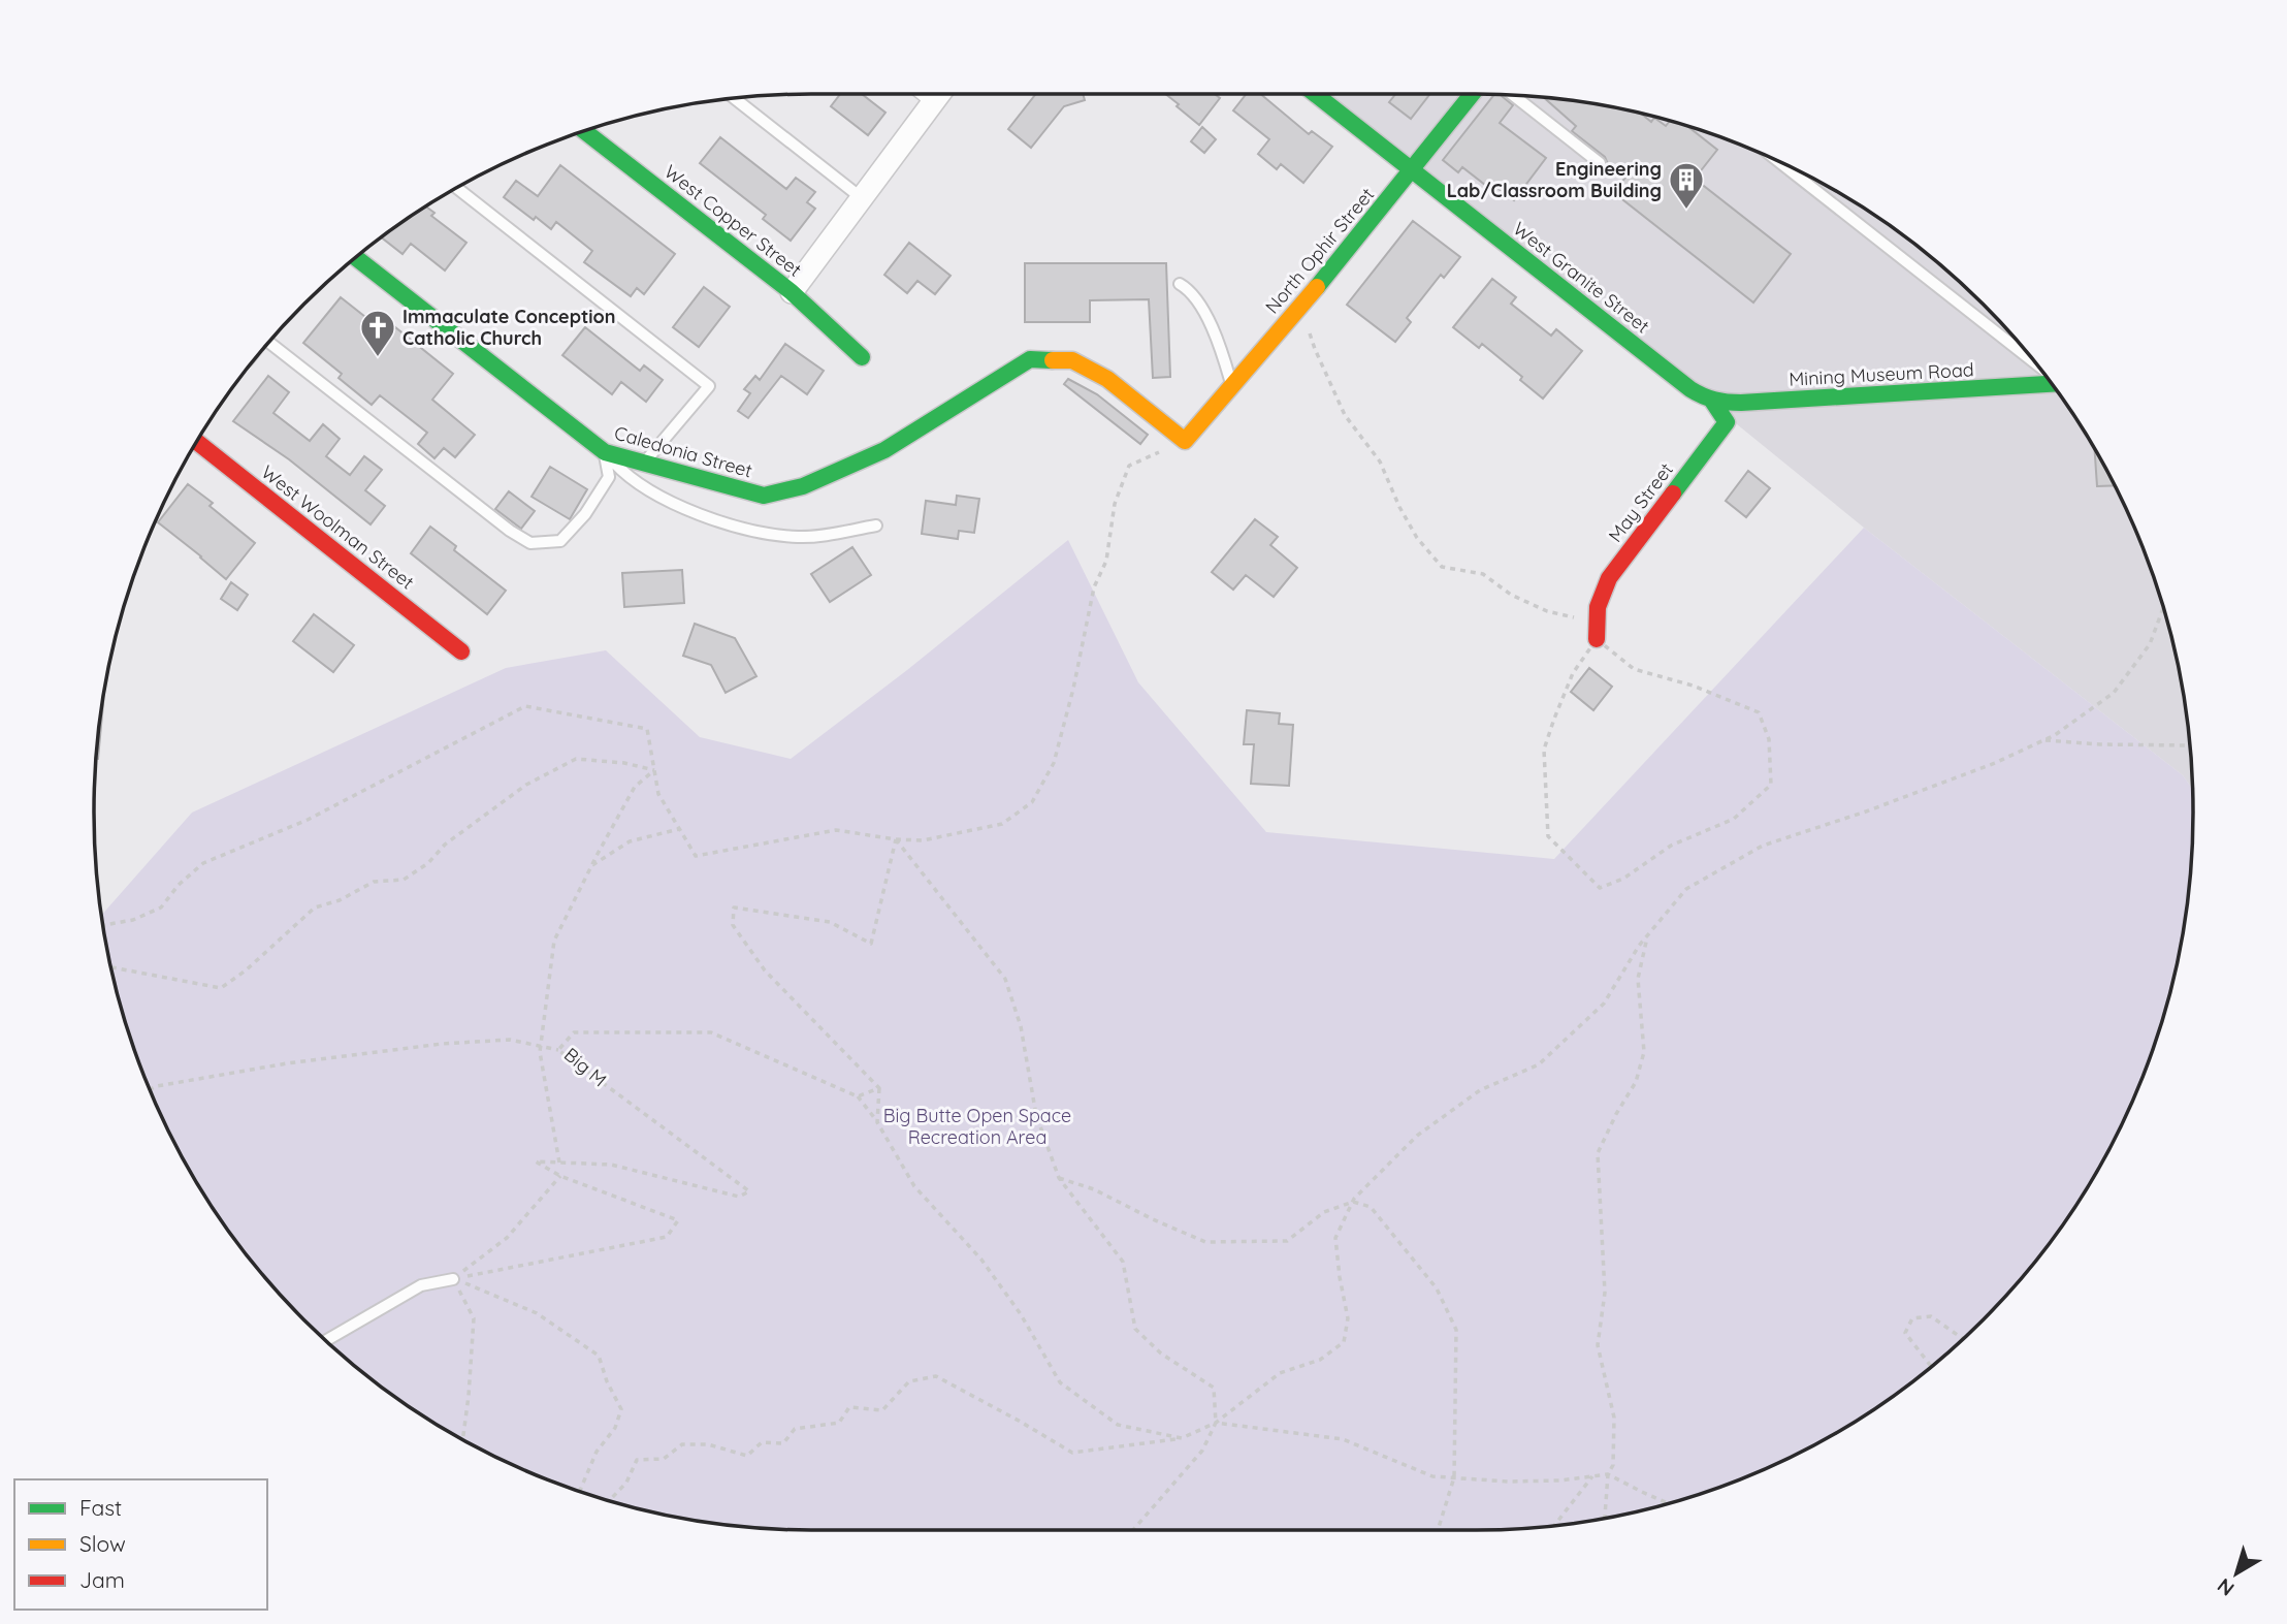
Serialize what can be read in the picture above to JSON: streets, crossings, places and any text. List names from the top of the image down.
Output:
{
  "streets": {
    "street": [
      "West Copper Street",
      "North Ophir Street",
      "West Granite Street",
      "Mining Museum Road",
      "Caledonia Street",
      "May Street",
      "West Woolman Street"
    ],
    "path": ["Big M"]
  },
  "crossings": [
    ["North Ophir Street", "West Granite Street"],
    ["North Ophir Street", "Caledonia Street"],
    ["West Granite Street", "Mining Museum Road"],
    ["West Granite Street", "May Street"],
    ["Mining Museum Road", "May Street"]
  ],
  "parks": ["Big Butte Open Space Recreation Area"],
  "places": {
    "building": ["Engineering Lab/Classroom Building"],
    "church": ["Immaculate Conception Catholic Church"]
  },
  "legend": ["Fast", "Slow", "Jam"],
  "north": "bottom left"
}
